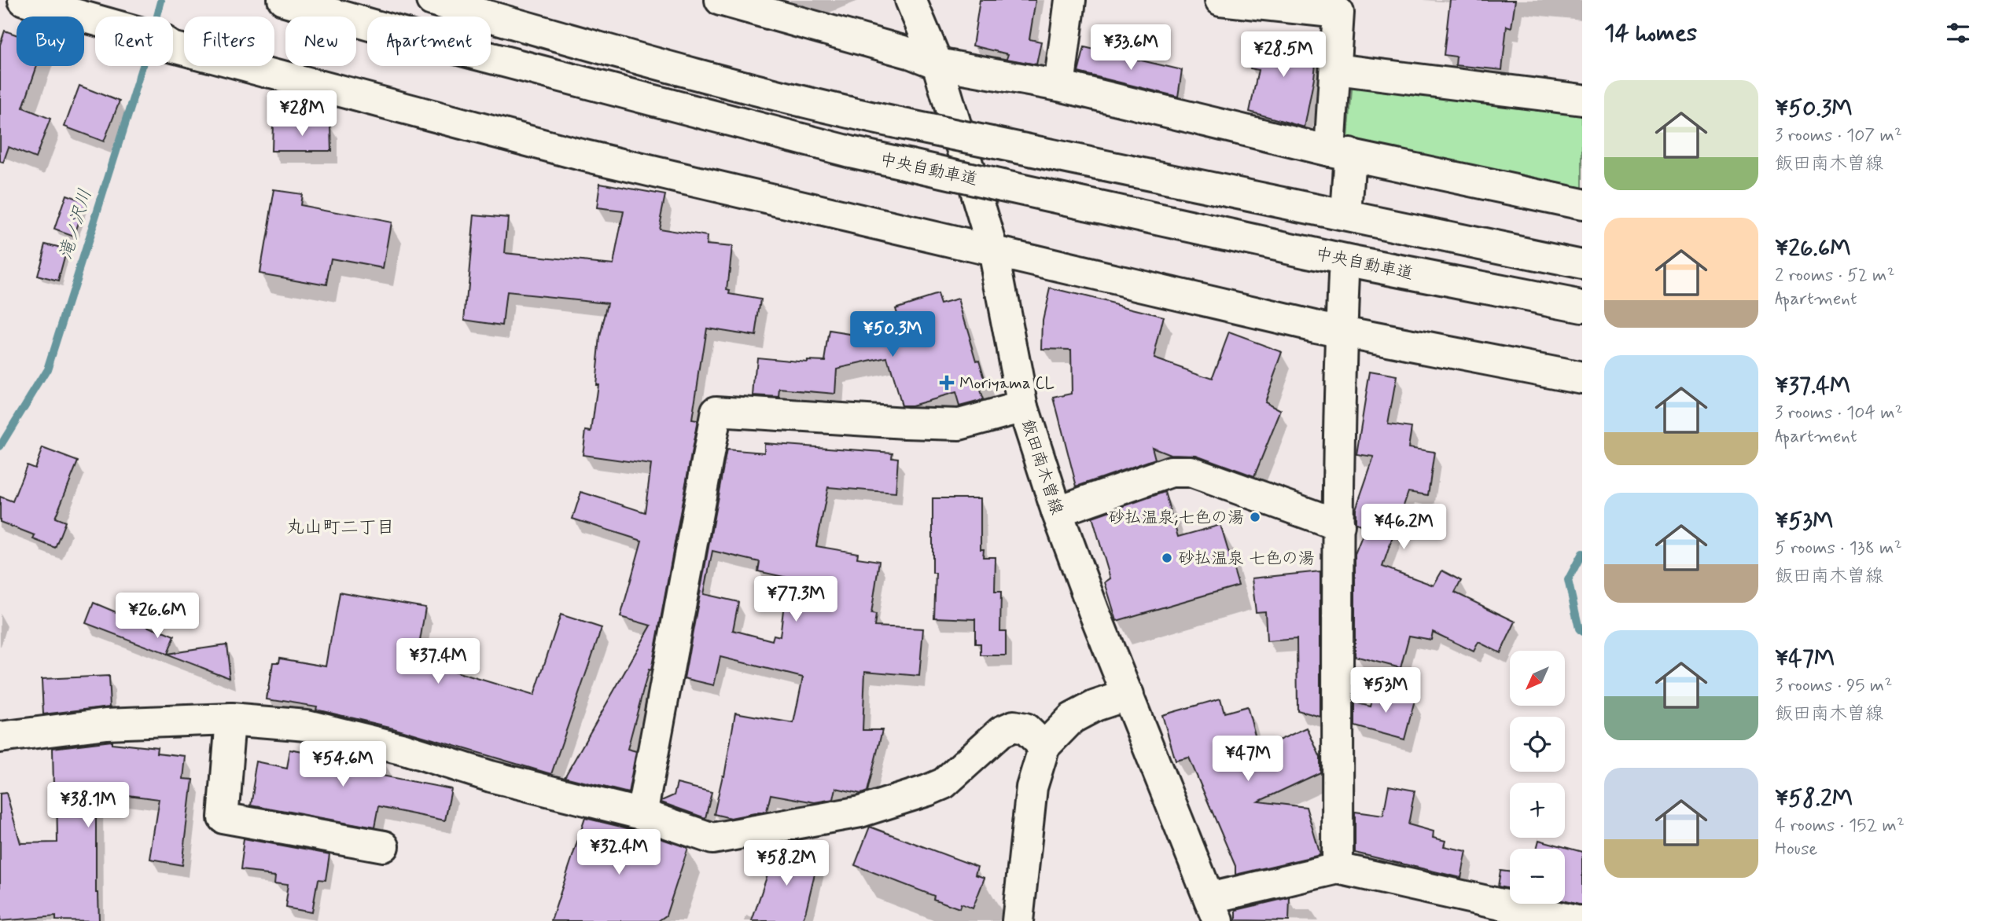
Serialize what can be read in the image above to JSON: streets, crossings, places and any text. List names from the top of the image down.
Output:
{
  "streets": {
    "main road": ["中央自動車道", "飯田南木曽線"]
  },
  "districts": ["丸山町二丁目"],
  "water": ["滝ノ沢川"],
  "places": {
    "health": ["Moriyama CL"],
    "other": ["砂払温泉;七色の湯", "砂払温泉 七色の湯"]
  },
  "north": "bottom left",
  "page": {
    "heading": "14 homes",
    "chip": [
      "Buy",
      "Rent",
      "Filters",
      "New",
      "Apartment"
    ],
    "price": [
      "¥33.6M",
      "¥28.5M",
      "¥28M",
      "¥50.3M",
      "¥46.2M",
      "¥77.3M",
      "¥26.6M",
      "¥37.4M",
      "¥53M",
      "¥47M",
      "¥54.6M",
      "¥38.1M",
      "¥32.4M",
      "¥58.2M"
    ],
    "list": [
      {
        "name": "¥50.3M",
        "note": "3 rooms · 107 m² · 飯田南木曽線"
      },
      {
        "name": "¥26.6M",
        "note": "2 rooms · 52 m² · Apartment"
      },
      {
        "name": "¥37.4M",
        "note": "3 rooms · 104 m² · Apartment"
      },
      {
        "name": "¥53M",
        "note": "5 rooms · 138 m² · 飯田南木曽線"
      },
      {
        "name": "¥47M",
        "note": "3 rooms · 95 m² · 飯田南木曽線"
      },
      {
        "name": "¥58.2M",
        "note": "4 rooms · 152 m² · House"
      }
    ],
    "map_buttons": ["+", "−"]
  }
}
